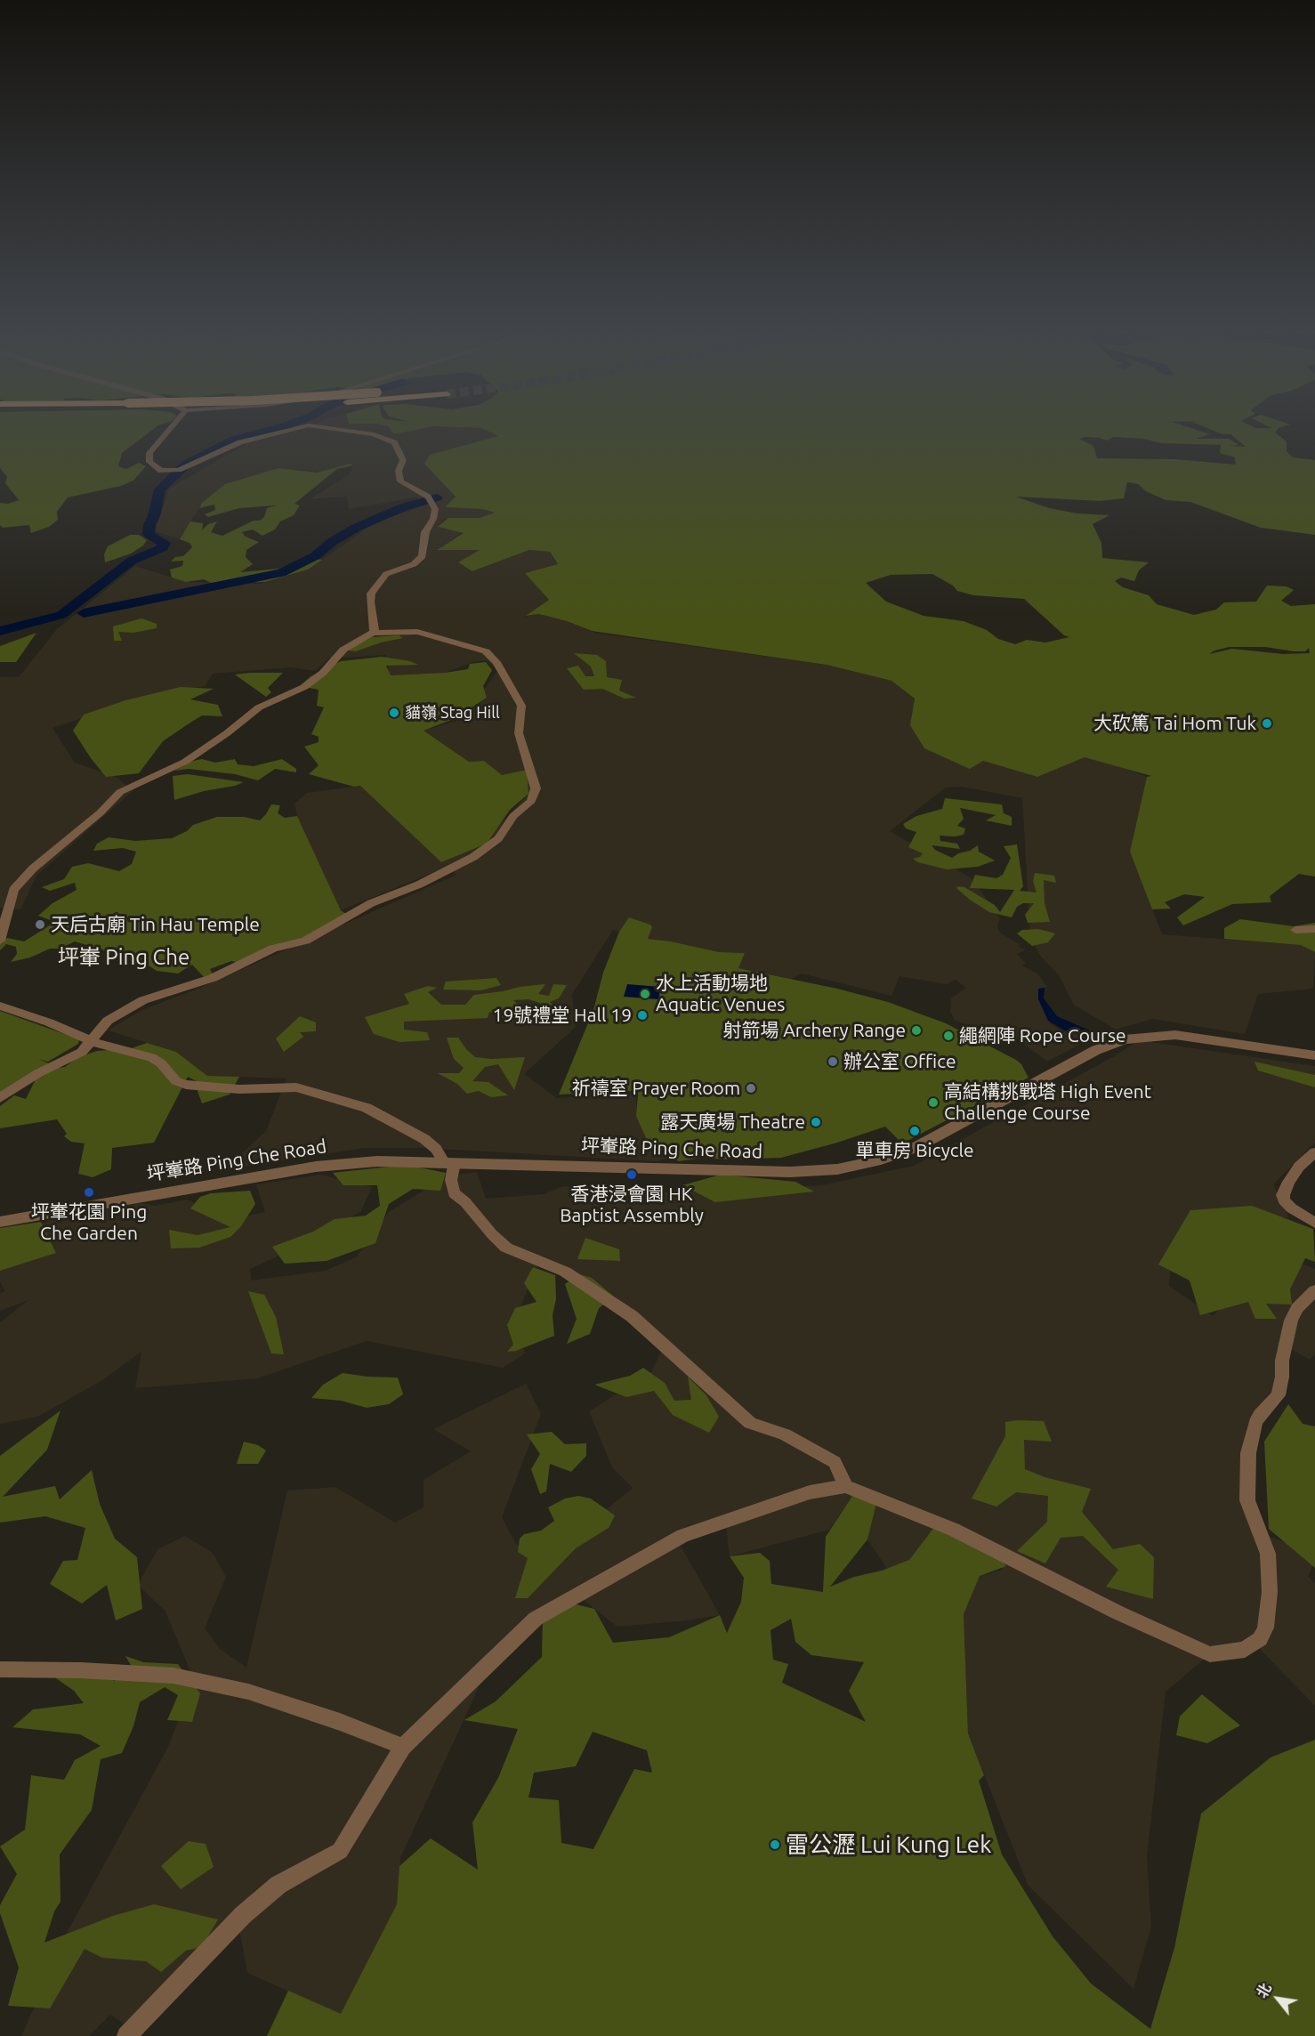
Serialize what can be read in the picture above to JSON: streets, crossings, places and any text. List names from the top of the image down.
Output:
{
  "streets": {
    "street": ["坪輋路 Ping Che Road"]
  },
  "districts": ["坪輋 Ping Che"],
  "places": [
    "貓嶺 Stag Hill",
    "大砍篤 Tai Hom Tuk",
    "天后古廟 Tin Hau Temple",
    "水上活動場地 Aquatic Venues",
    "19號禮堂 Hall 19",
    "射箭場 Archery Range",
    "繩網陣 Rope Course",
    "辦公室 Office",
    "祈禱室 Prayer Room",
    "高結構挑戰塔 High Event Challenge Course",
    "露天廣場 Theatre",
    "單車房 Bicycle",
    "香港浸會園 HK Baptist Assembly",
    "坪輋花園 Ping Che Garden",
    "雷公瀝 Lui Kung Lek"
  ],
  "north": "top left"
}
